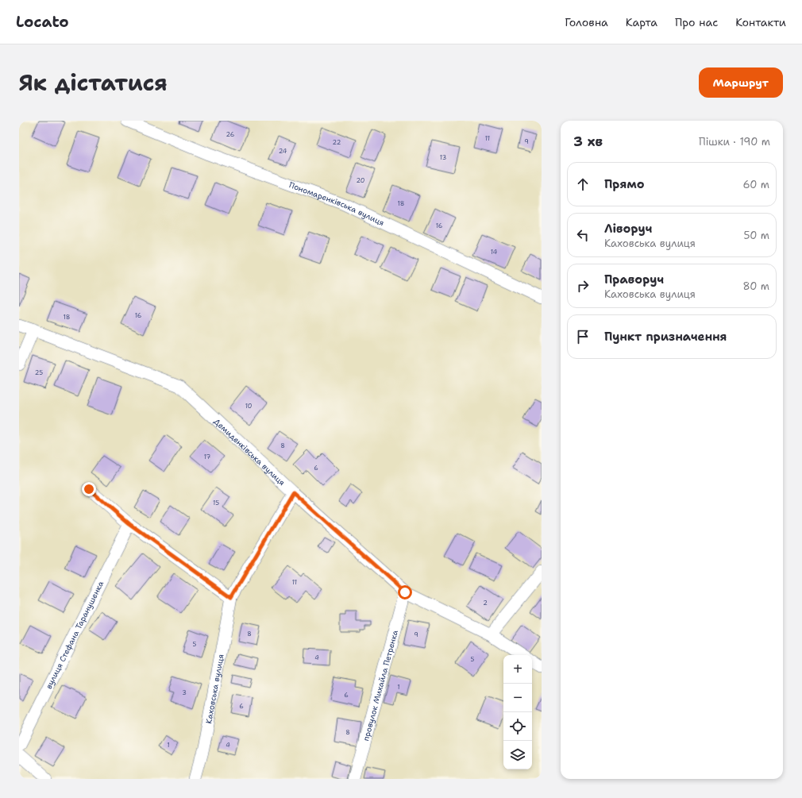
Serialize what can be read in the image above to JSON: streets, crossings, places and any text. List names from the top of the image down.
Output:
{
  "streets": {
    "street": [
      "Пономаренківська вулиця",
      "Демиденківська вулиця",
      "вулиця Стефана Таранушенка",
      "провулок Михайла Петренка",
      "Каховська вулиця"
    ]
  },
  "crossings": [
    ["Демиденківська вулиця", "провулок Михайла Петренка"],
    ["Демиденківська вулиця", "Каховська вулиця"]
  ],
  "house_numbers": [
    "26",
    "11",
    "9",
    "22",
    "24",
    "13",
    "20",
    "18",
    "16",
    "14",
    "16",
    "18",
    "25",
    "10",
    "8",
    "17",
    "6",
    "15",
    "11",
    "2",
    "8",
    "9",
    "5",
    "4",
    "5",
    "1",
    "3",
    "6",
    "6",
    "8",
    "1",
    "4"
  ],
  "page": {
    "header": "Locato",
    "nav": [
      "Головна",
      "Карта",
      "Про нас",
      "Контакти"
    ],
    "title": "Як дістатися",
    "buttons": "Маршрут",
    "heading": ["3 хв", "Пішки · 190 m"],
    "list": [
      ["Прямо", "60 m"],
      ["Ліворуч", "Каховська вулиця", "50 m"],
      ["Праворуч", "Каховська вулиця", "80 m"],
      "Пункт призначення"
    ],
    "map_buttons": ["+", "−"]
  }
}
